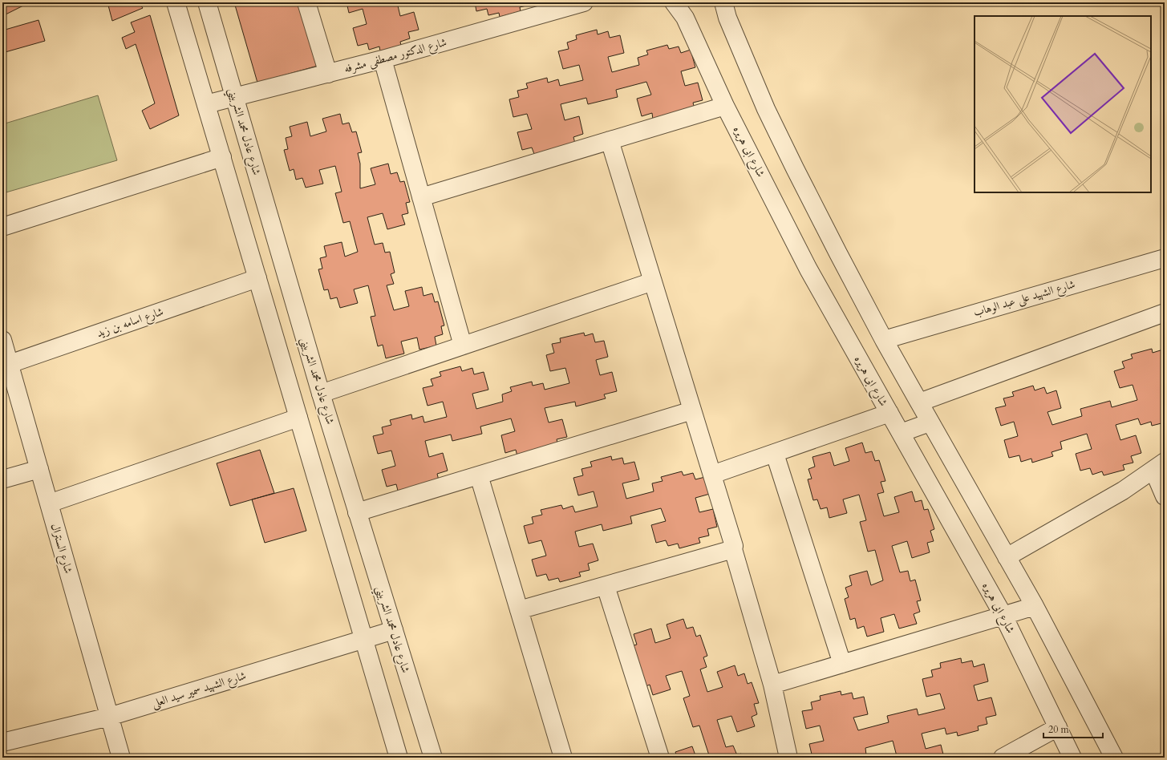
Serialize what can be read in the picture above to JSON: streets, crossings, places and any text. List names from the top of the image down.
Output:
{
  "streets": {
    "street": [
      "شارع الدكتور مصطفى مشرفه",
      "شارع عادل محمد الشربيني",
      "شارع ابى هريره",
      "شارع الشهيد على عبد الوهاب",
      "شارع اسامه بن زيد",
      "شارع السنترال",
      "شارع الشهيد سمير سيد العلى"
    ]
  },
  "crossings": [
    ["شارع الدكتور مصطفى مشرفه", "شارع عادل محمد الشربيني"],
    ["شارع عادل محمد الشربيني", "شارع الشهيد سمير سيد العلى"],
    ["شارع اسامه بن زيد", "شارع السنترال"],
    ["شارع السنترال", "شارع الشهيد سمير سيد العلى"]
  ],
  "scale_bar": "20 m"
}
